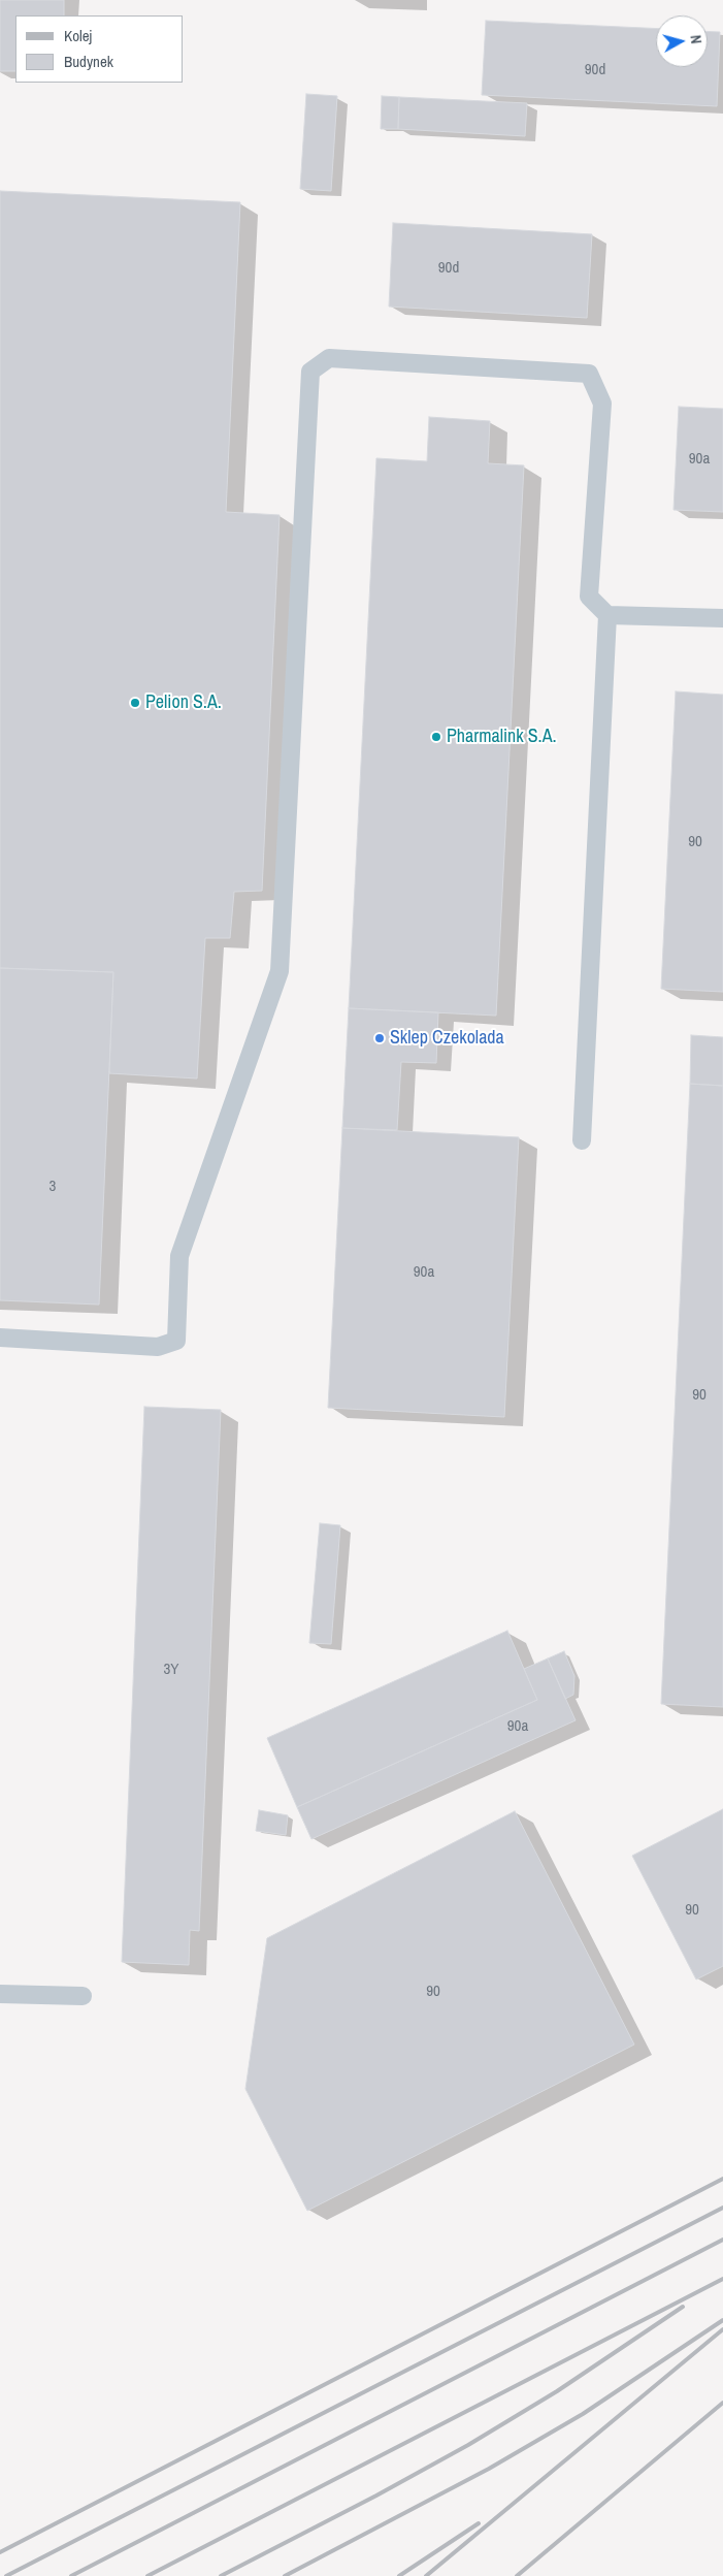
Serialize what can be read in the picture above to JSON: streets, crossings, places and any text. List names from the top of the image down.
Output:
{
  "places": ["Pelion S.A.", "Pharmalink S.A.", "Sklep Czekolada"],
  "house_numbers": [
    "90d",
    "90d",
    "90a",
    "90",
    "3",
    "90a",
    "90",
    "3Y",
    "90a",
    "90",
    "90"
  ],
  "legend": ["Kolej", "Budynek"],
  "north": "right"
}
